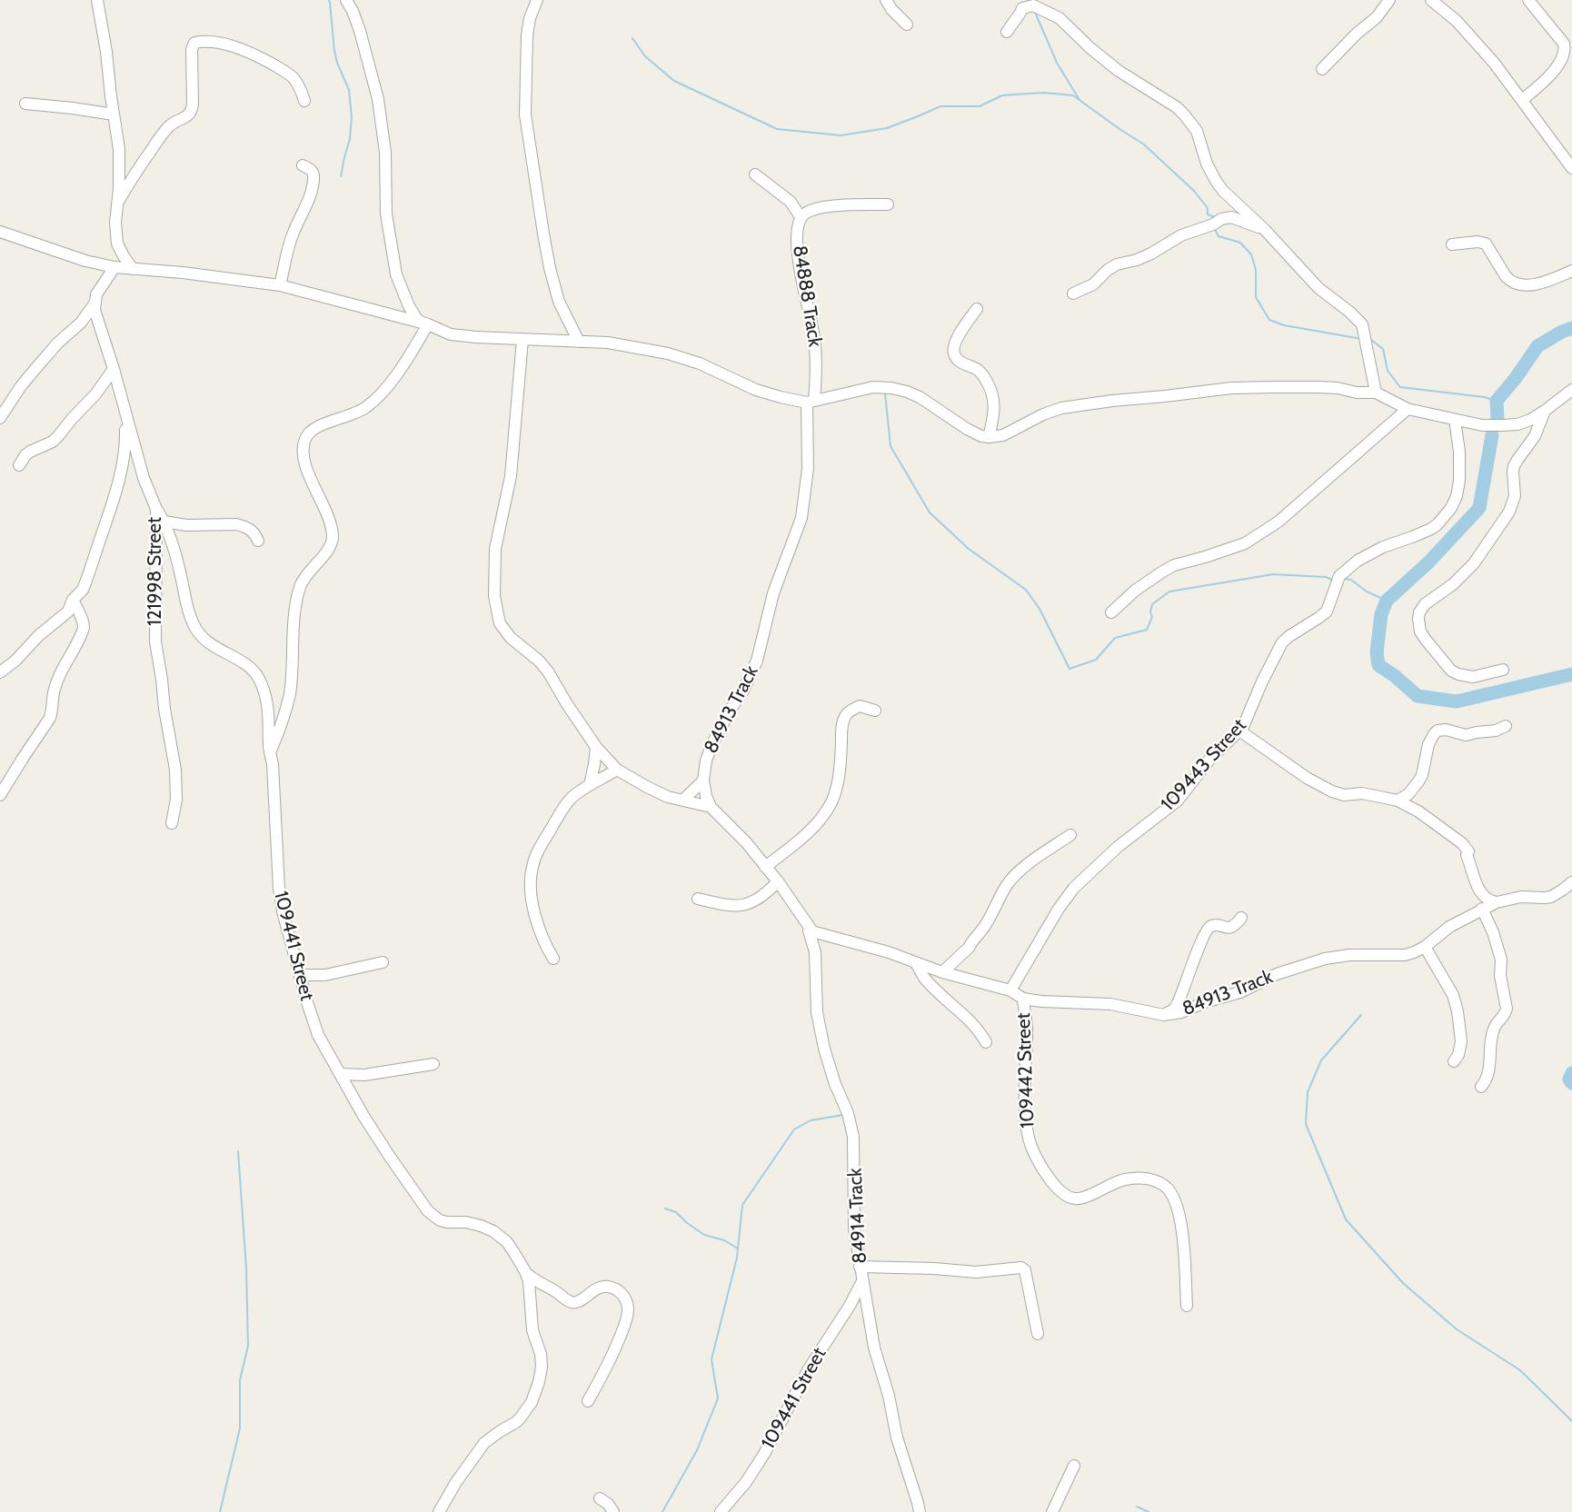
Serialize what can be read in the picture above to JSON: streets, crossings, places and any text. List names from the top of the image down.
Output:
{
  "streets": {
    "street": [
      "84888 Track",
      "121998 Street",
      "84913 Track",
      "109443 Street",
      "109441 Street",
      "109442 Street",
      "84914 Track"
    ]
  },
  "crossings": [
    ["84888 Track", "84913 Track"],
    ["121998 Street", "109441 Street"],
    ["84913 Track", "109443 Street"],
    ["84913 Track", "109442 Street"],
    ["84913 Track", "84914 Track"],
    ["109441 Street", "84914 Track"]
  ]
}
